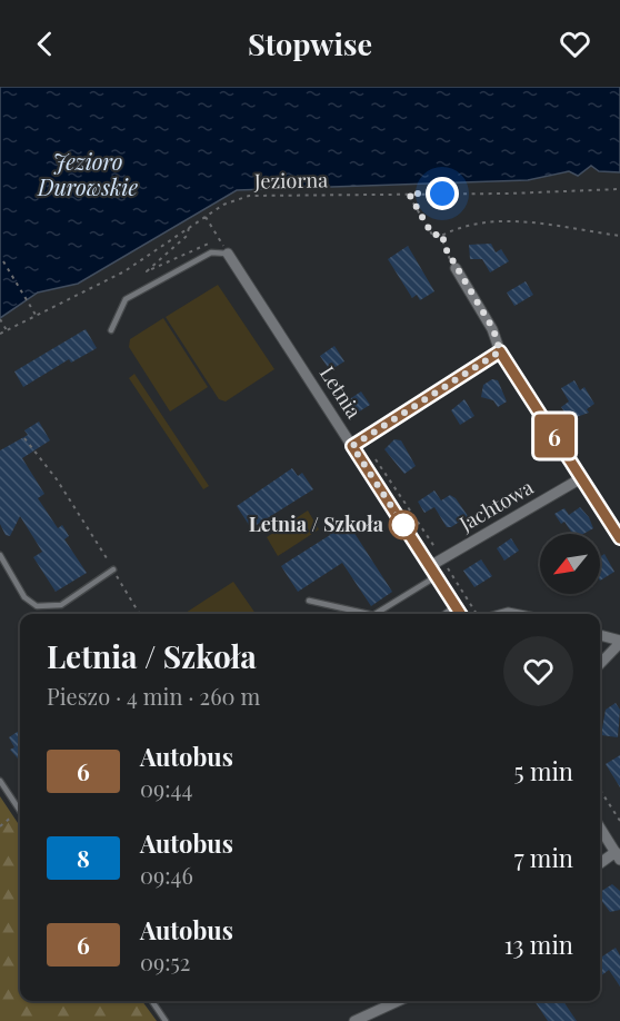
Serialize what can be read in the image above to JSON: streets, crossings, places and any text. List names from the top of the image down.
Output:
{
  "streets": {
    "street": ["Letnia", "Jachtowa"],
    "path": ["Jeziorna"]
  },
  "crossings": [
    ["Letnia", "Jachtowa"]
  ],
  "water": ["Jezioro Durowskie"],
  "places": ["Letnia / Szkoła"],
  "lines": ["bus line 6"],
  "north": "bottom left",
  "page": {
    "header": "Stopwise",
    "on_map": "6",
    "heading": ["Letnia / Szkoła", "Pieszo · 4 min · 260 m"],
    "list": [
      {
        "mark": "6",
        "name": "Autobus",
        "note": "09:44",
        "value": "5 min"
      },
      {
        "mark": "8",
        "name": "Autobus",
        "note": "09:46",
        "value": "7 min"
      },
      {
        "mark": "6",
        "name": "Autobus",
        "note": "09:52",
        "value": "13 min"
      }
    ]
  }
}
